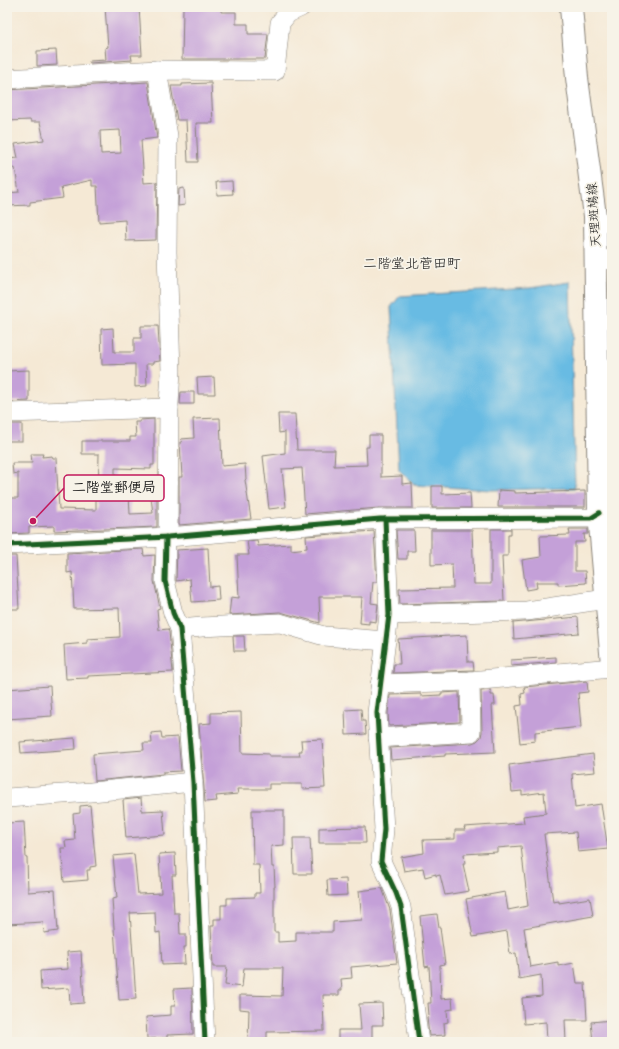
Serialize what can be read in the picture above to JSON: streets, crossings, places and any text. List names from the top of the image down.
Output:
{
  "streets": {
    "main road": ["天理斑鳩線"]
  },
  "districts": ["二階堂北菅田町"],
  "places": ["二階堂郵便局"]
}
